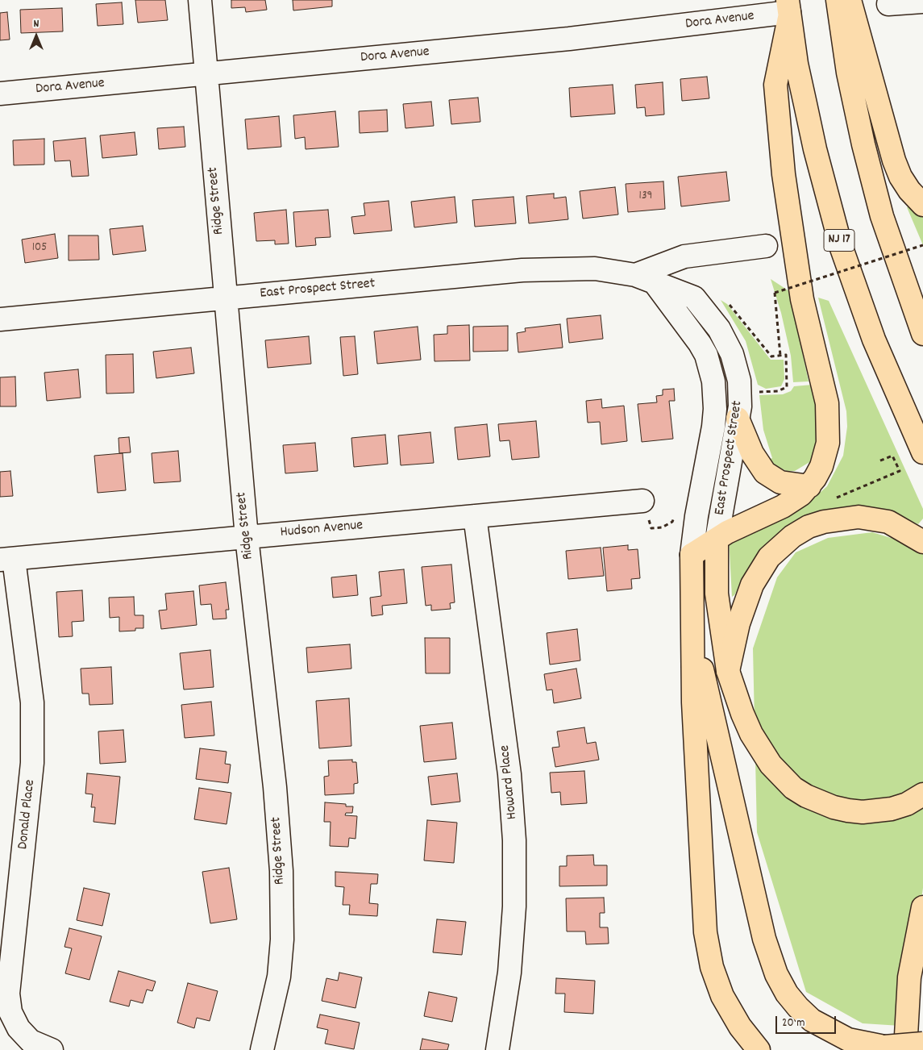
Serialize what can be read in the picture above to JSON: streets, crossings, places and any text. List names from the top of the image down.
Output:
{
  "streets": {
    "main road": ["NJ 17", "East Prospect Street"],
    "street": [
      "Dora Avenue",
      "Ridge Street",
      "Hudson Avenue",
      "Howard Place",
      "Donald Place"
    ]
  },
  "crossings": [
    ["Dora Avenue", "Ridge Street"],
    ["Dora Avenue", "NJ 17"],
    ["Ridge Street", "East Prospect Street"],
    ["Ridge Street", "Hudson Avenue"],
    ["Hudson Avenue", "Howard Place"],
    ["Hudson Avenue", "Donald Place"]
  ],
  "house_numbers": ["139", "105"],
  "scale_bar": "20 m",
  "north": "top"
}
